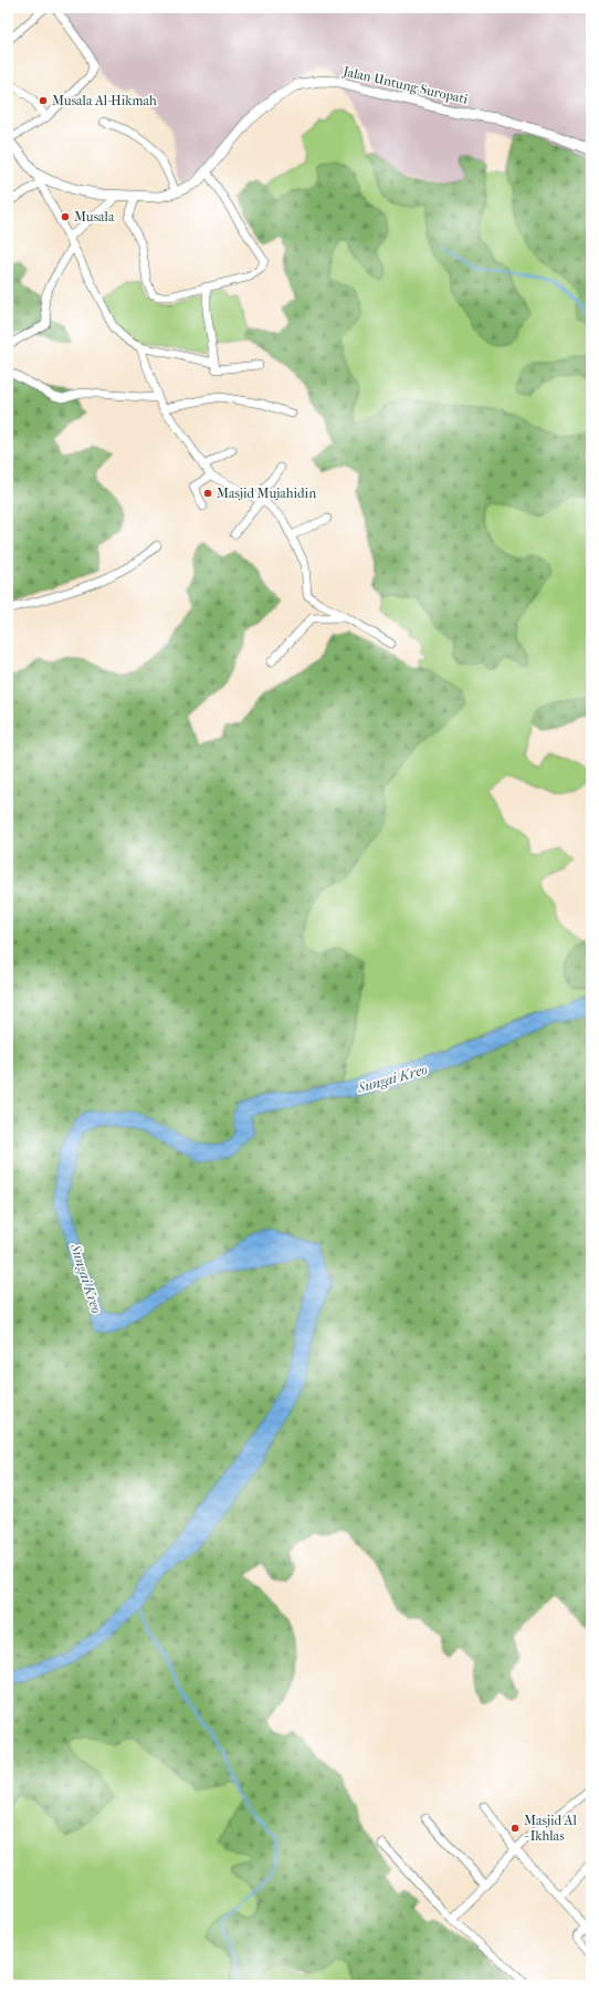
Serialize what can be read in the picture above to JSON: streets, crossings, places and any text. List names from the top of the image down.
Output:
{
  "streets": {
    "main road": ["Jalan Untung Suropati"]
  },
  "water": ["Sungai Kreo"],
  "places": [
    "Musala Al-Hikmah",
    "Musala",
    "Masjid Mujahidin",
    "Masjid Al - Ikhlas"
  ]
}
